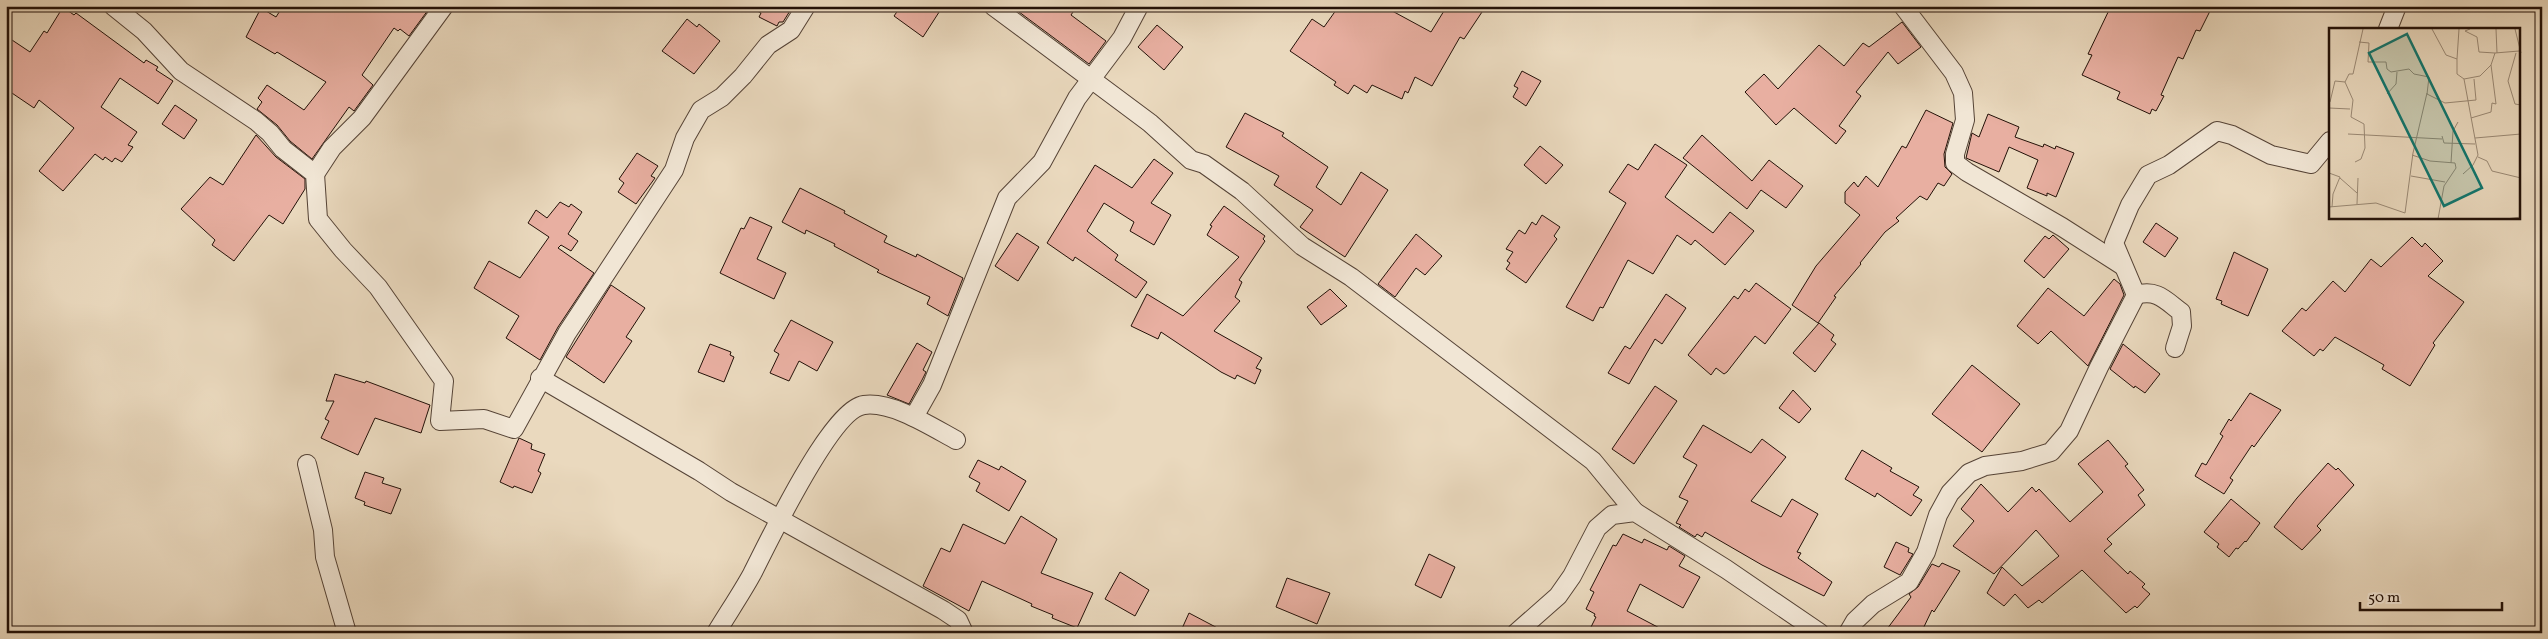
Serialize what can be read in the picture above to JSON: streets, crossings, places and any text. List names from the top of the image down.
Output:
{
  "scale_bar": "50 m"
}
